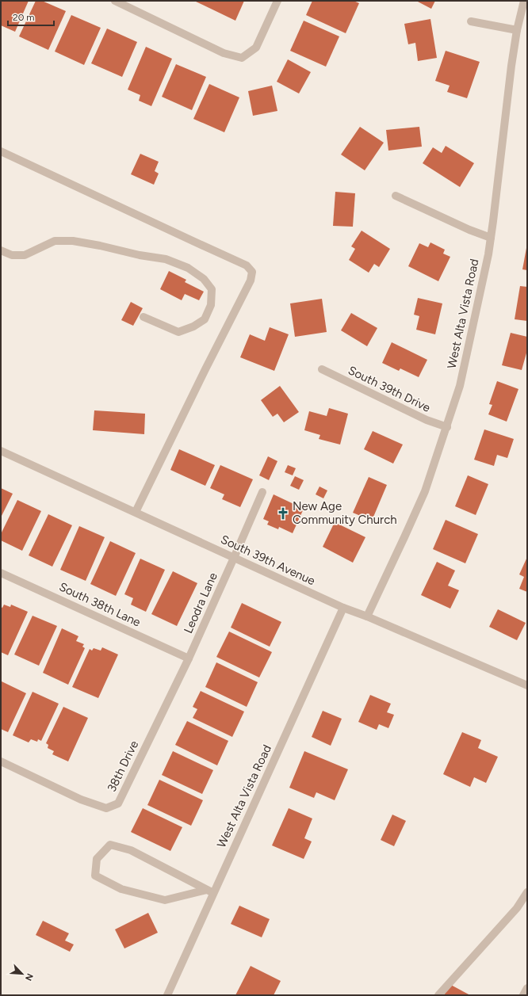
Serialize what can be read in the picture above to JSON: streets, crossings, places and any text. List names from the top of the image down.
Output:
{
  "streets": {
    "street": [
      "West Alta Vista Road",
      "South 39th Drive",
      "South 39th Avenue",
      "Leodra Lane",
      "South 38th Lane",
      "38th Drive"
    ]
  },
  "crossings": [
    ["West Alta Vista Road", "South 39th Drive"],
    ["West Alta Vista Road", "South 39th Avenue"],
    ["South 39th Avenue", "Leodra Lane"],
    ["Leodra Lane", "South 38th Lane"],
    ["Leodra Lane", "38th Drive"],
    ["South 38th Lane", "38th Drive"]
  ],
  "places": {
    "church": ["New Age Community Church"]
  },
  "scale_bar": "20 m",
  "north": "bottom right"
}
